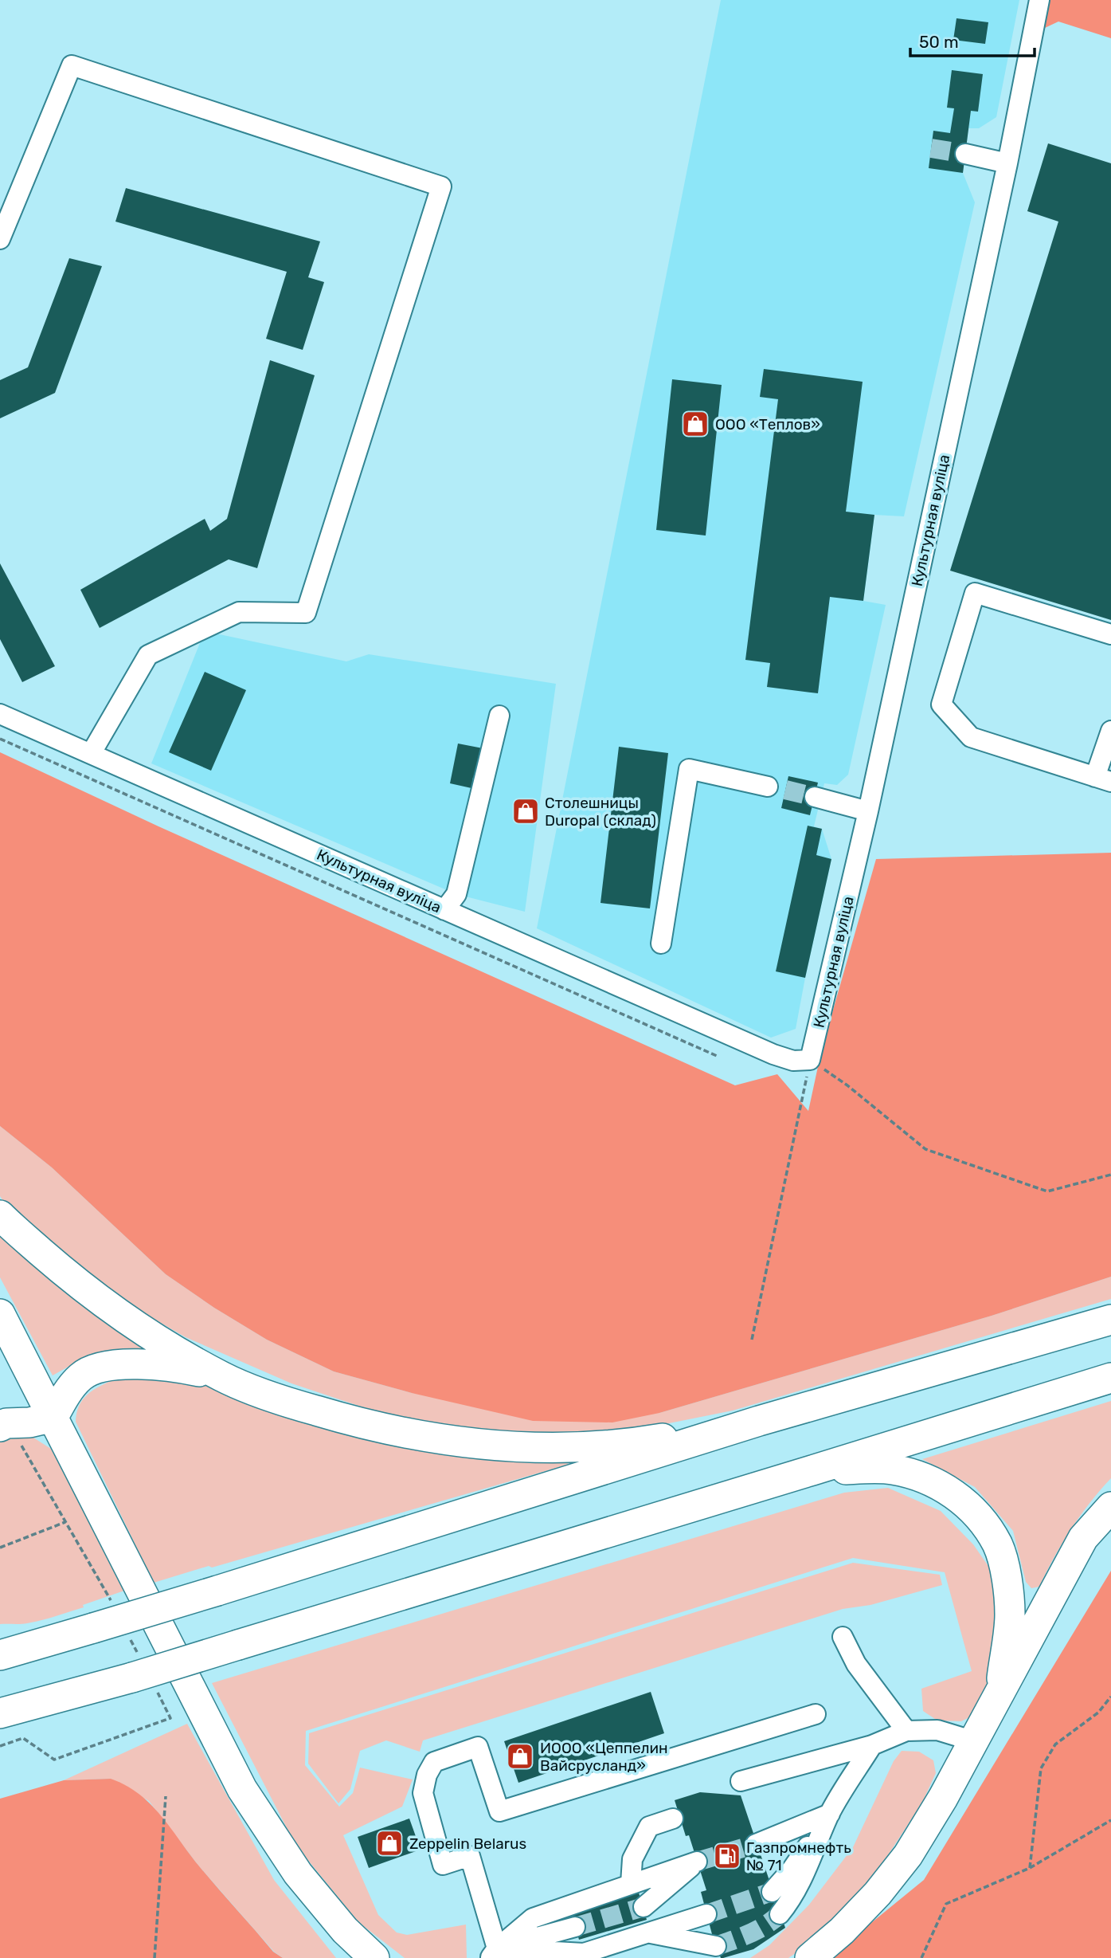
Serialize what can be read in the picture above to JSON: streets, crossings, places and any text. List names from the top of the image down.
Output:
{
  "streets": {
    "street": ["Культурная вуліца"]
  },
  "places": {
    "shop": [
      "ООО «Теплов»",
      "Столешницы Duropal (склад)",
      "ИООО «Цеппелин Вайсрусланд»",
      "Zeppelin Belarus"
    ],
    "fuel station": ["Газпромнефть № 71"]
  },
  "scale_bar": "50 m"
}
